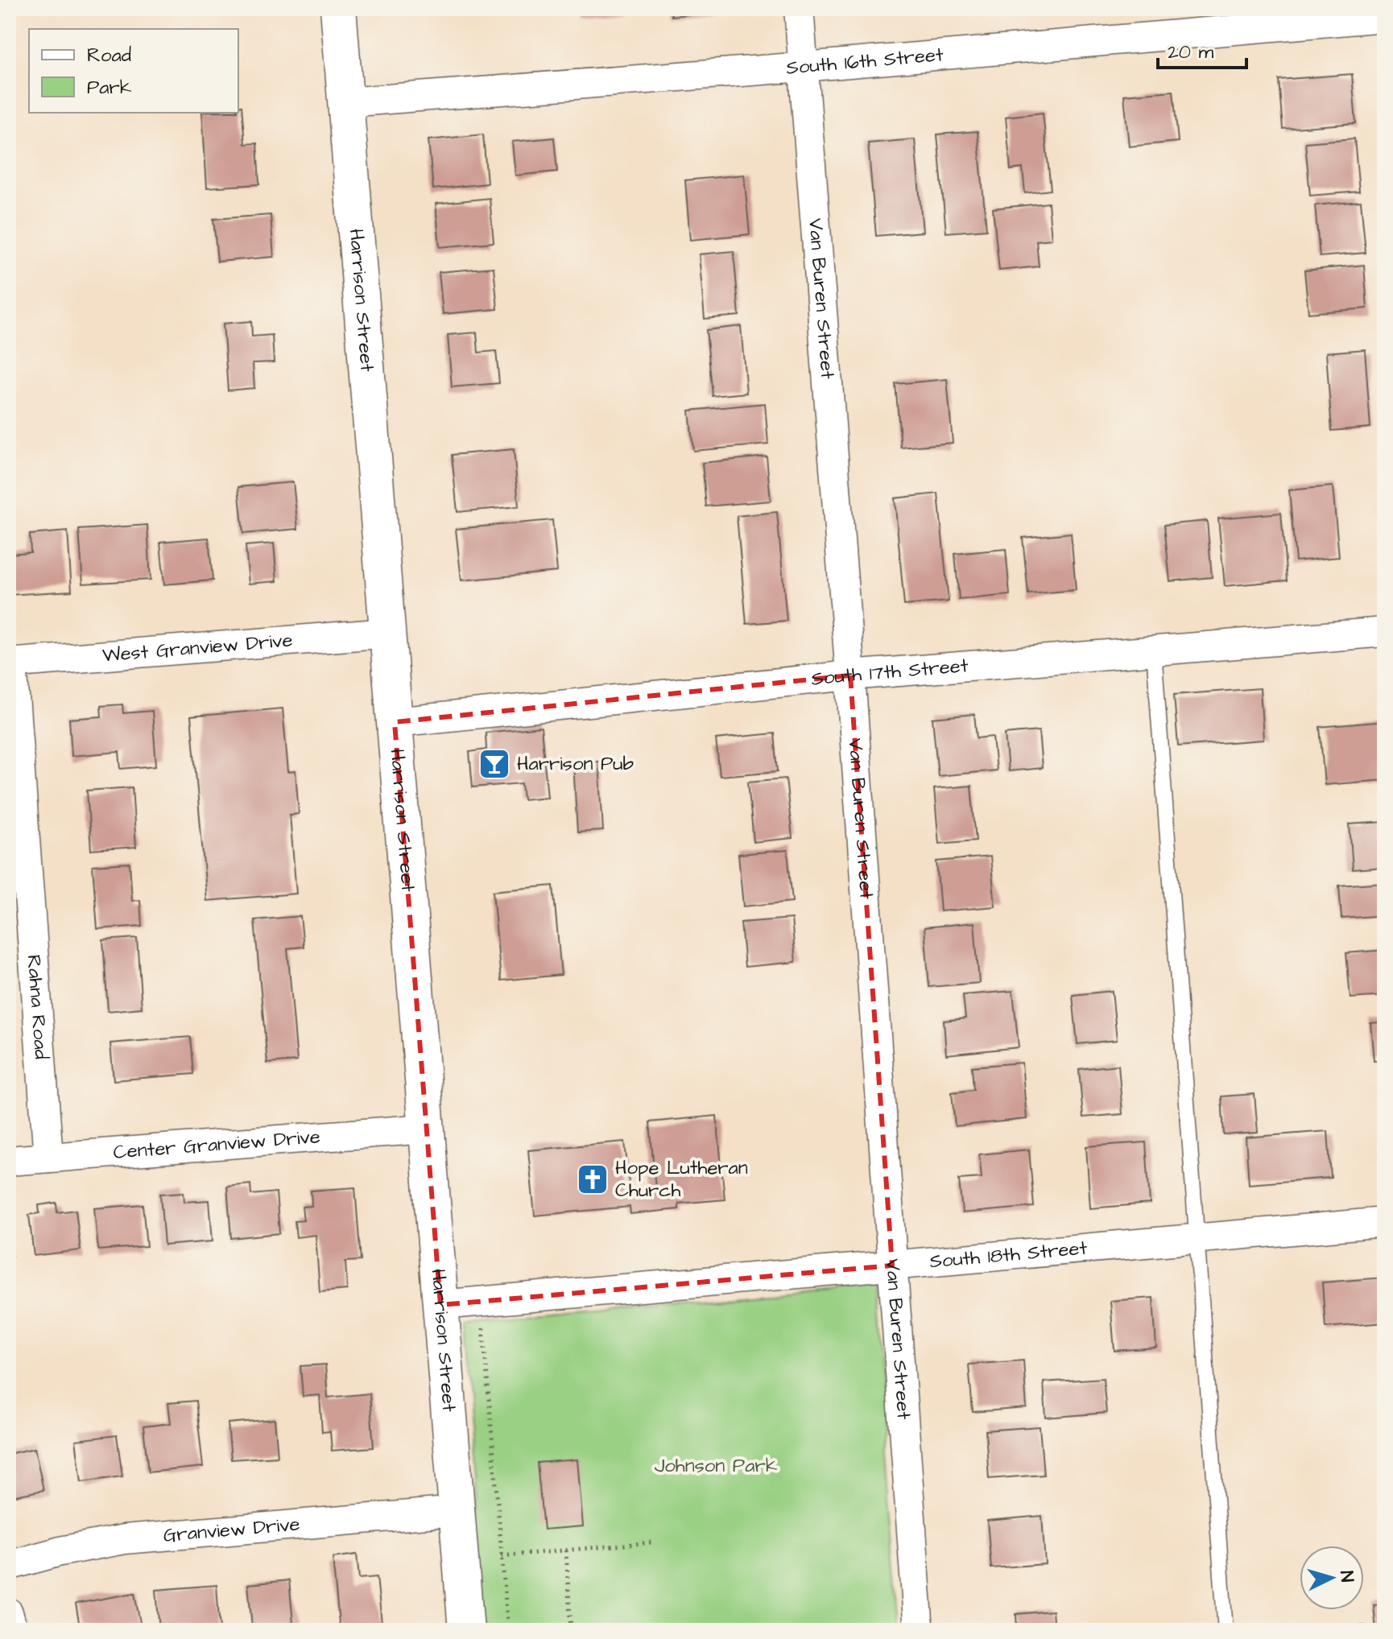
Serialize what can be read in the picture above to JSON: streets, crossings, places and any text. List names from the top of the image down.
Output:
{
  "streets": {
    "street": [
      "South 16th Street",
      "Harrison Street",
      "Van Buren Street",
      "West Granview Drive",
      "South 17th Street",
      "Rahna Road",
      "Center Granview Drive",
      "South 18th Street",
      "Granview Drive"
    ]
  },
  "crossings": [
    ["South 16th Street", "Harrison Street"],
    ["South 16th Street", "Van Buren Street"],
    ["Harrison Street", "West Granview Drive"],
    ["Harrison Street", "South 17th Street"],
    ["Harrison Street", "Center Granview Drive"],
    ["Harrison Street", "South 18th Street"],
    ["Harrison Street", "Granview Drive"],
    ["Van Buren Street", "South 17th Street"],
    ["Van Buren Street", "South 18th Street"],
    ["West Granview Drive", "Rahna Road"],
    ["Rahna Road", "Center Granview Drive"]
  ],
  "parks": ["Johnson Park"],
  "places": {
    "bar": ["Harrison Pub"],
    "church": ["Hope Lutheran Church"]
  },
  "legend": ["Road", "Park"],
  "scale_bar": "20 m",
  "north": "right"
}
